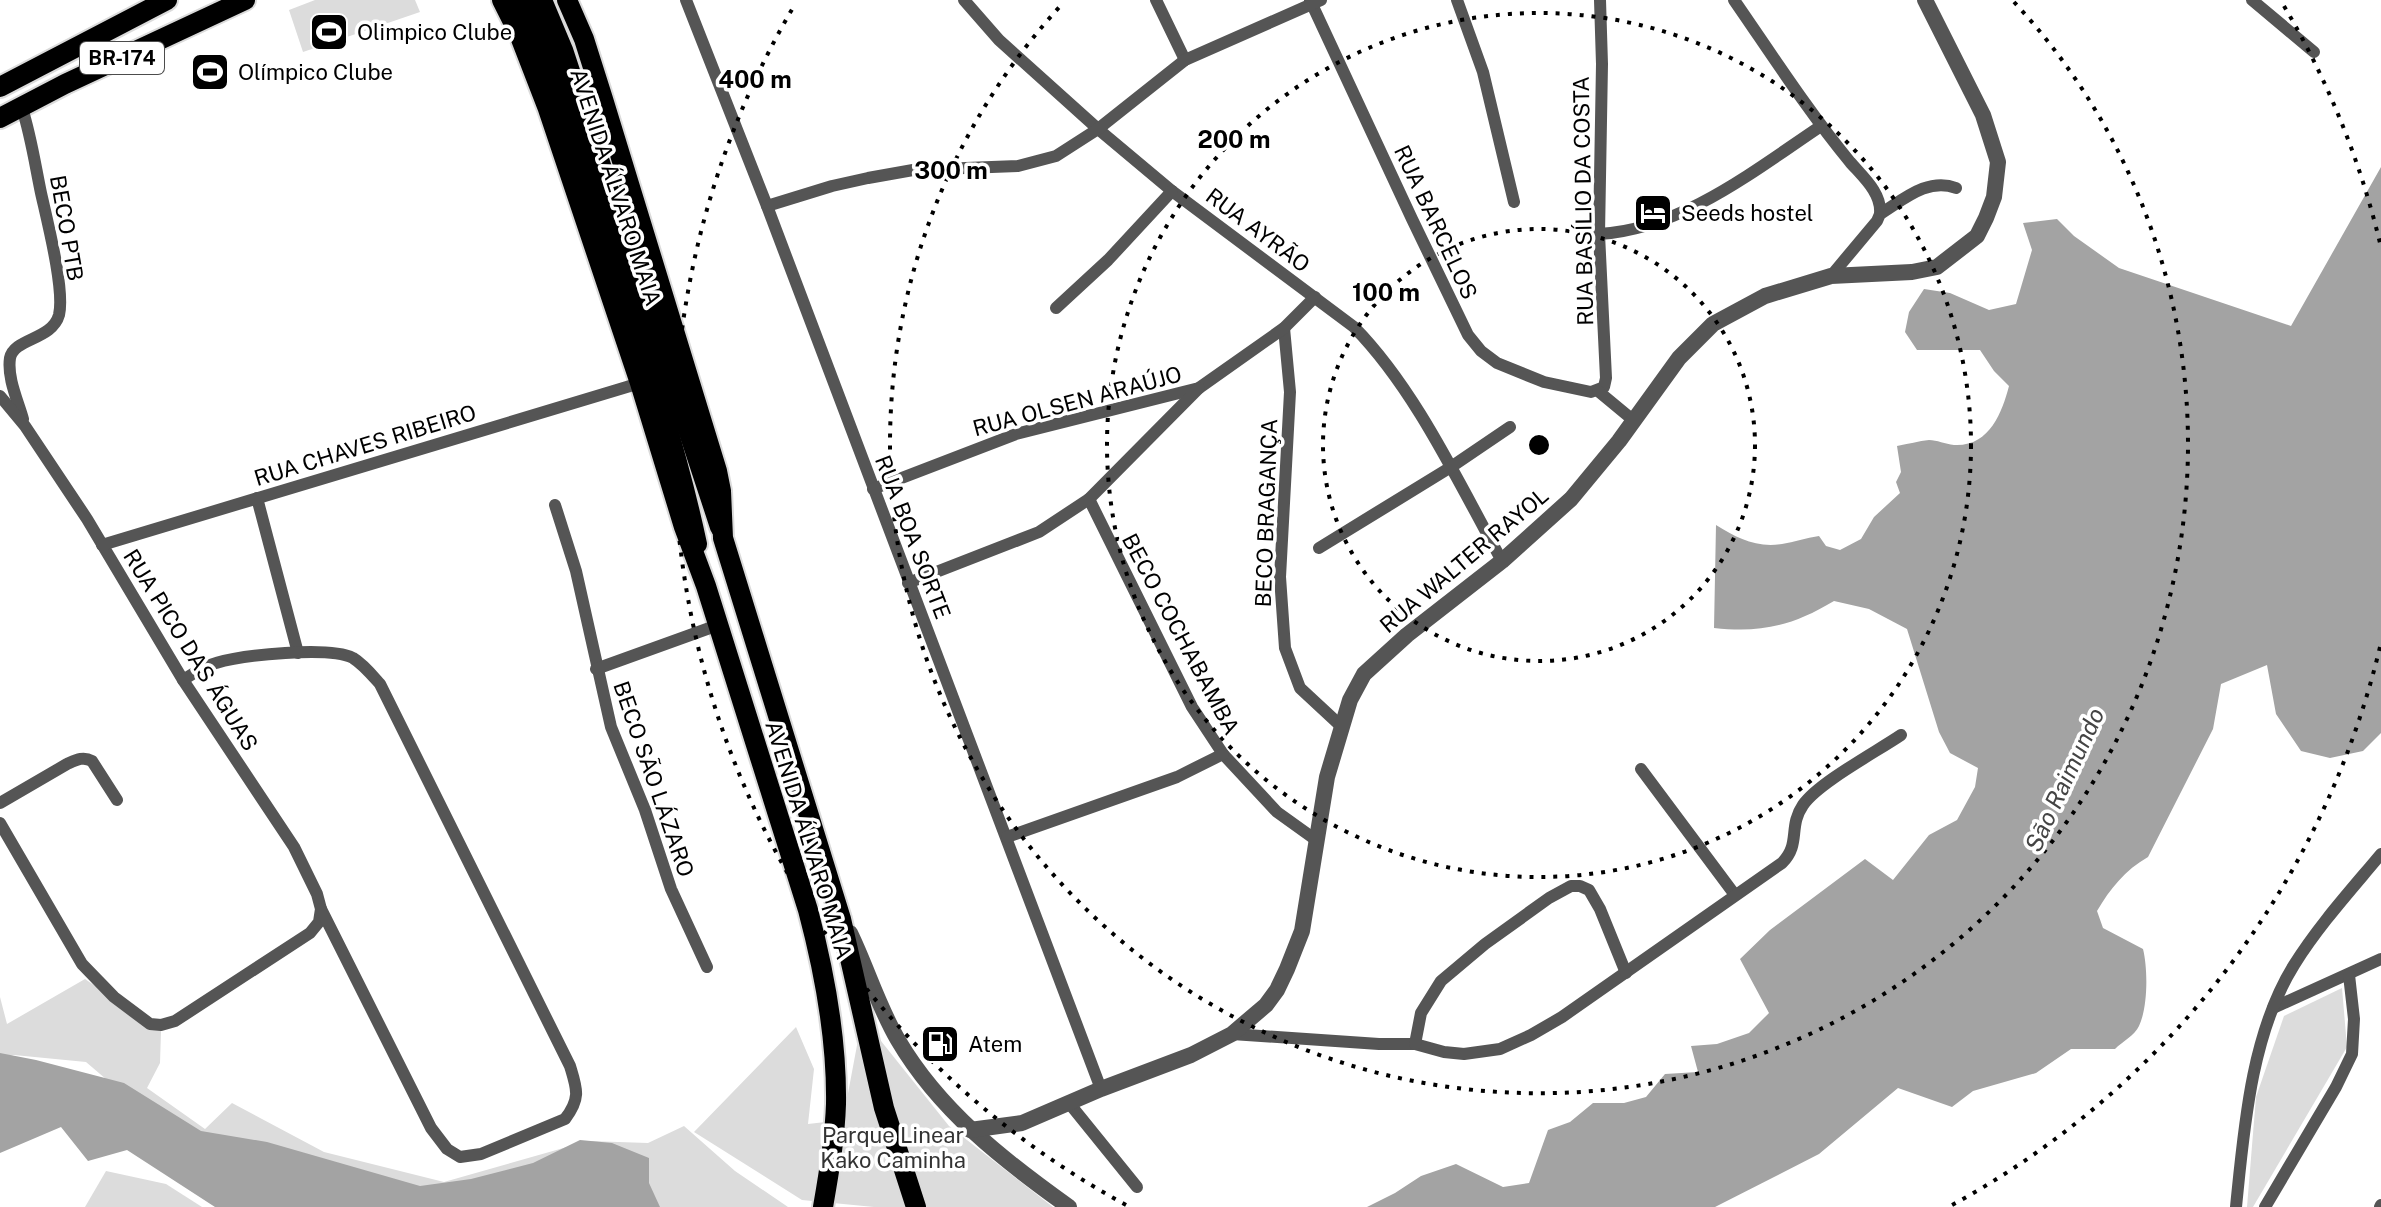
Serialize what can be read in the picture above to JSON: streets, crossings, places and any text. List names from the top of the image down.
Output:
{
  "streets": {
    "main road": ["BR-174", "AVENIDA ÁLVARO MAIA"],
    "street": [
      "RUA BASÍLIO DA COSTA",
      "RUA BARCELOS",
      "BECO PTB",
      "RUA AYRÃO",
      "RUA OLSEN ARAÚJO",
      "RUA CHAVES RIBEIRO",
      "BECO BRAGANÇA",
      "RUA BOA SORTE",
      "RUA WALTER RAYOL",
      "BECO COCHABAMBA",
      "RUA PICO DAS ÁGUAS",
      "BECO SÃO LÁZARO"
    ]
  },
  "crossings": [
    ["BR-174", "BECO PTB"],
    ["AVENIDA ÁLVARO MAIA", "RUA CHAVES RIBEIRO"],
    ["AVENIDA ÁLVARO MAIA", "RUA WALTER RAYOL"],
    ["RUA BASÍLIO DA COSTA", "RUA BARCELOS"],
    ["BECO PTB", "RUA PICO DAS ÁGUAS"],
    ["RUA AYRÃO", "RUA OLSEN ARAÚJO"],
    ["RUA AYRÃO", "RUA WALTER RAYOL"],
    ["RUA OLSEN ARAÚJO", "BECO BRAGANÇA"],
    ["RUA OLSEN ARAÚJO", "RUA BOA SORTE"],
    ["RUA CHAVES RIBEIRO", "RUA PICO DAS ÁGUAS"],
    ["BECO BRAGANÇA", "RUA WALTER RAYOL"],
    ["RUA BOA SORTE", "RUA WALTER RAYOL"],
    ["RUA WALTER RAYOL", "BECO COCHABAMBA"]
  ],
  "water": ["São Raimundo"],
  "parks": ["Parque Linear Kako Caminha"],
  "places": {
    "sports": ["Olimpico Clube", "Olímpico Clube"],
    "hotel": ["Seeds hostel"],
    "fuel station": ["Atem"]
  },
  "rings": [
    "400 m",
    "200 m",
    "300 m",
    "100 m"
  ]
}
